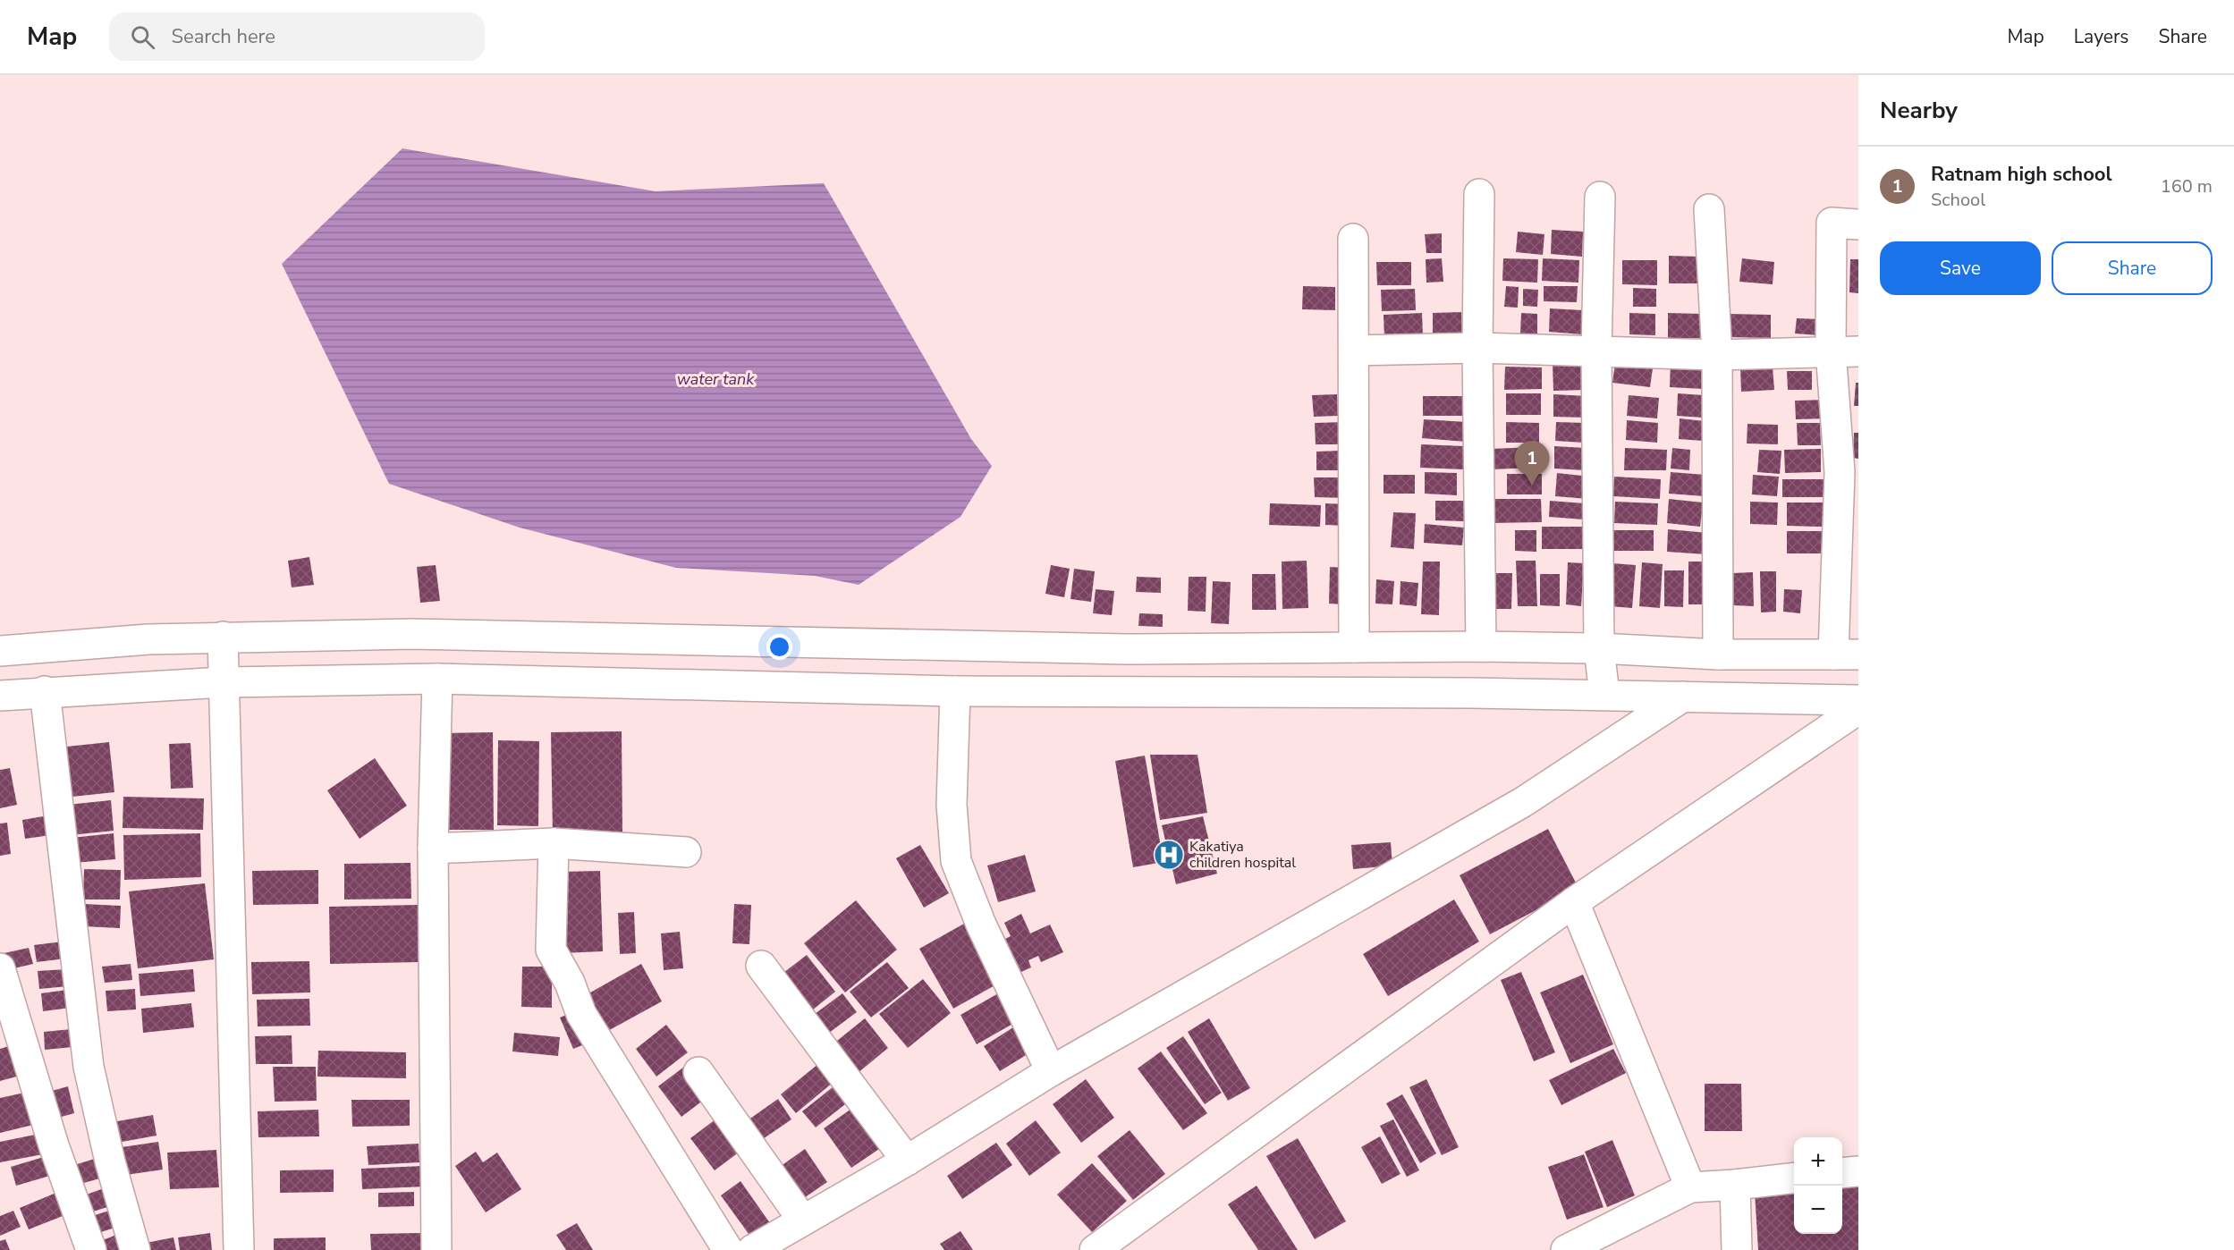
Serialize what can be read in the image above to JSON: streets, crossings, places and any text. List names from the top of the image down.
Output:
{
  "water": ["water tank"],
  "places": {
    "hospital": ["Kakatiya children hospital"]
  },
  "page": {
    "header": "Map",
    "search": "Search here",
    "nav": ["Map", "Layers", "Share"],
    "heading": "Nearby",
    "list": [
      {
        "mark": "1",
        "name": "Ratnam high school",
        "note": "School",
        "value": "160 m"
      }
    ],
    "buttons": ["Save", "Share"],
    "pins": "1",
    "map_buttons": ["+", "−"]
  }
}
